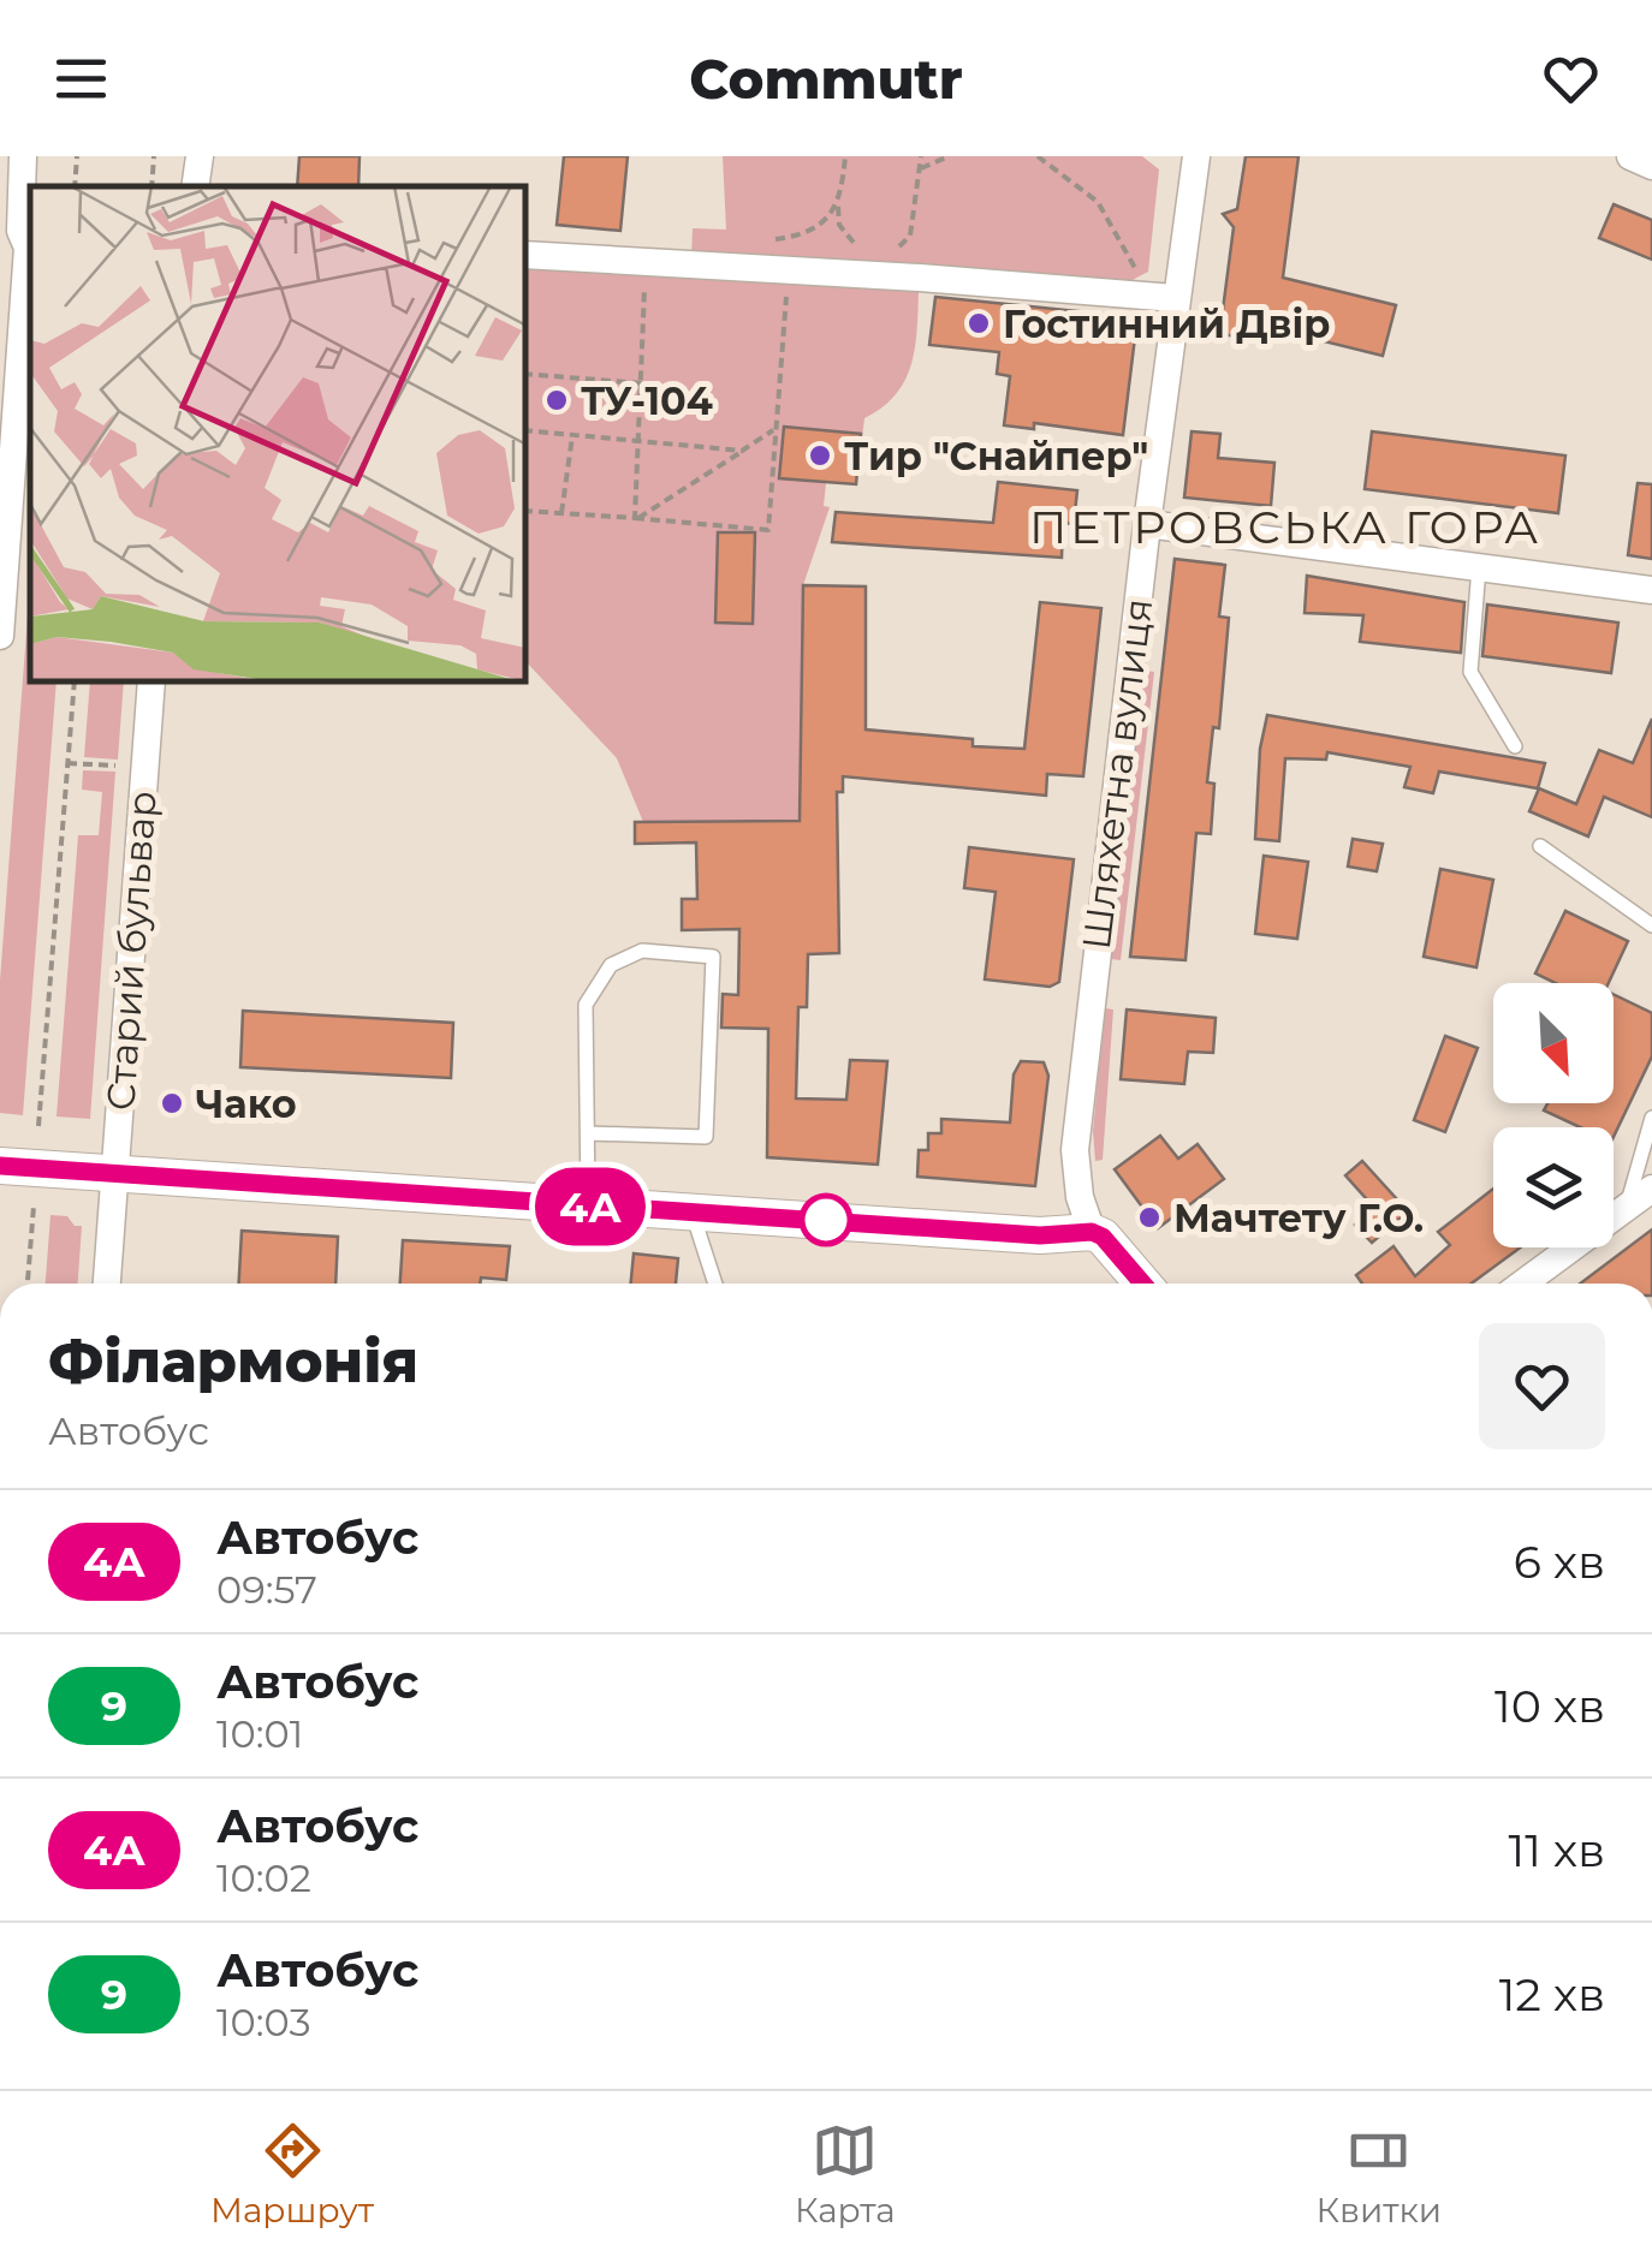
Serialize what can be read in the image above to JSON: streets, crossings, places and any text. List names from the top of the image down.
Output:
{
  "streets": {
    "street": ["Шляхетна вулиця", "Старий бульвар"]
  },
  "districts": ["ПЕТРОВСЬКА ГОРА"],
  "places": [
    "Гостинний Двір",
    "ТУ-104",
    "Тир \"Снайпер\"",
    "Чако",
    "Мачтету Г.О."
  ],
  "lines": ["bus line 4А"],
  "north": "bottom right",
  "page": {
    "header": "Commutr",
    "on_map": "4А",
    "heading": ["Філармонія", "Автобус"],
    "list": [
      {
        "mark": "4А",
        "name": "Автобус",
        "note": "09:57",
        "value": "6 хв"
      },
      {
        "mark": "9",
        "name": "Автобус",
        "note": "10:01",
        "value": "10 хв"
      },
      {
        "mark": "4А",
        "name": "Автобус",
        "note": "10:02",
        "value": "11 хв"
      },
      {
        "mark": "9",
        "name": "Автобус",
        "note": "10:03",
        "value": "12 хв"
      }
    ],
    "tabs": ["Маршрут", "Карта", "Квитки"]
  }
}
